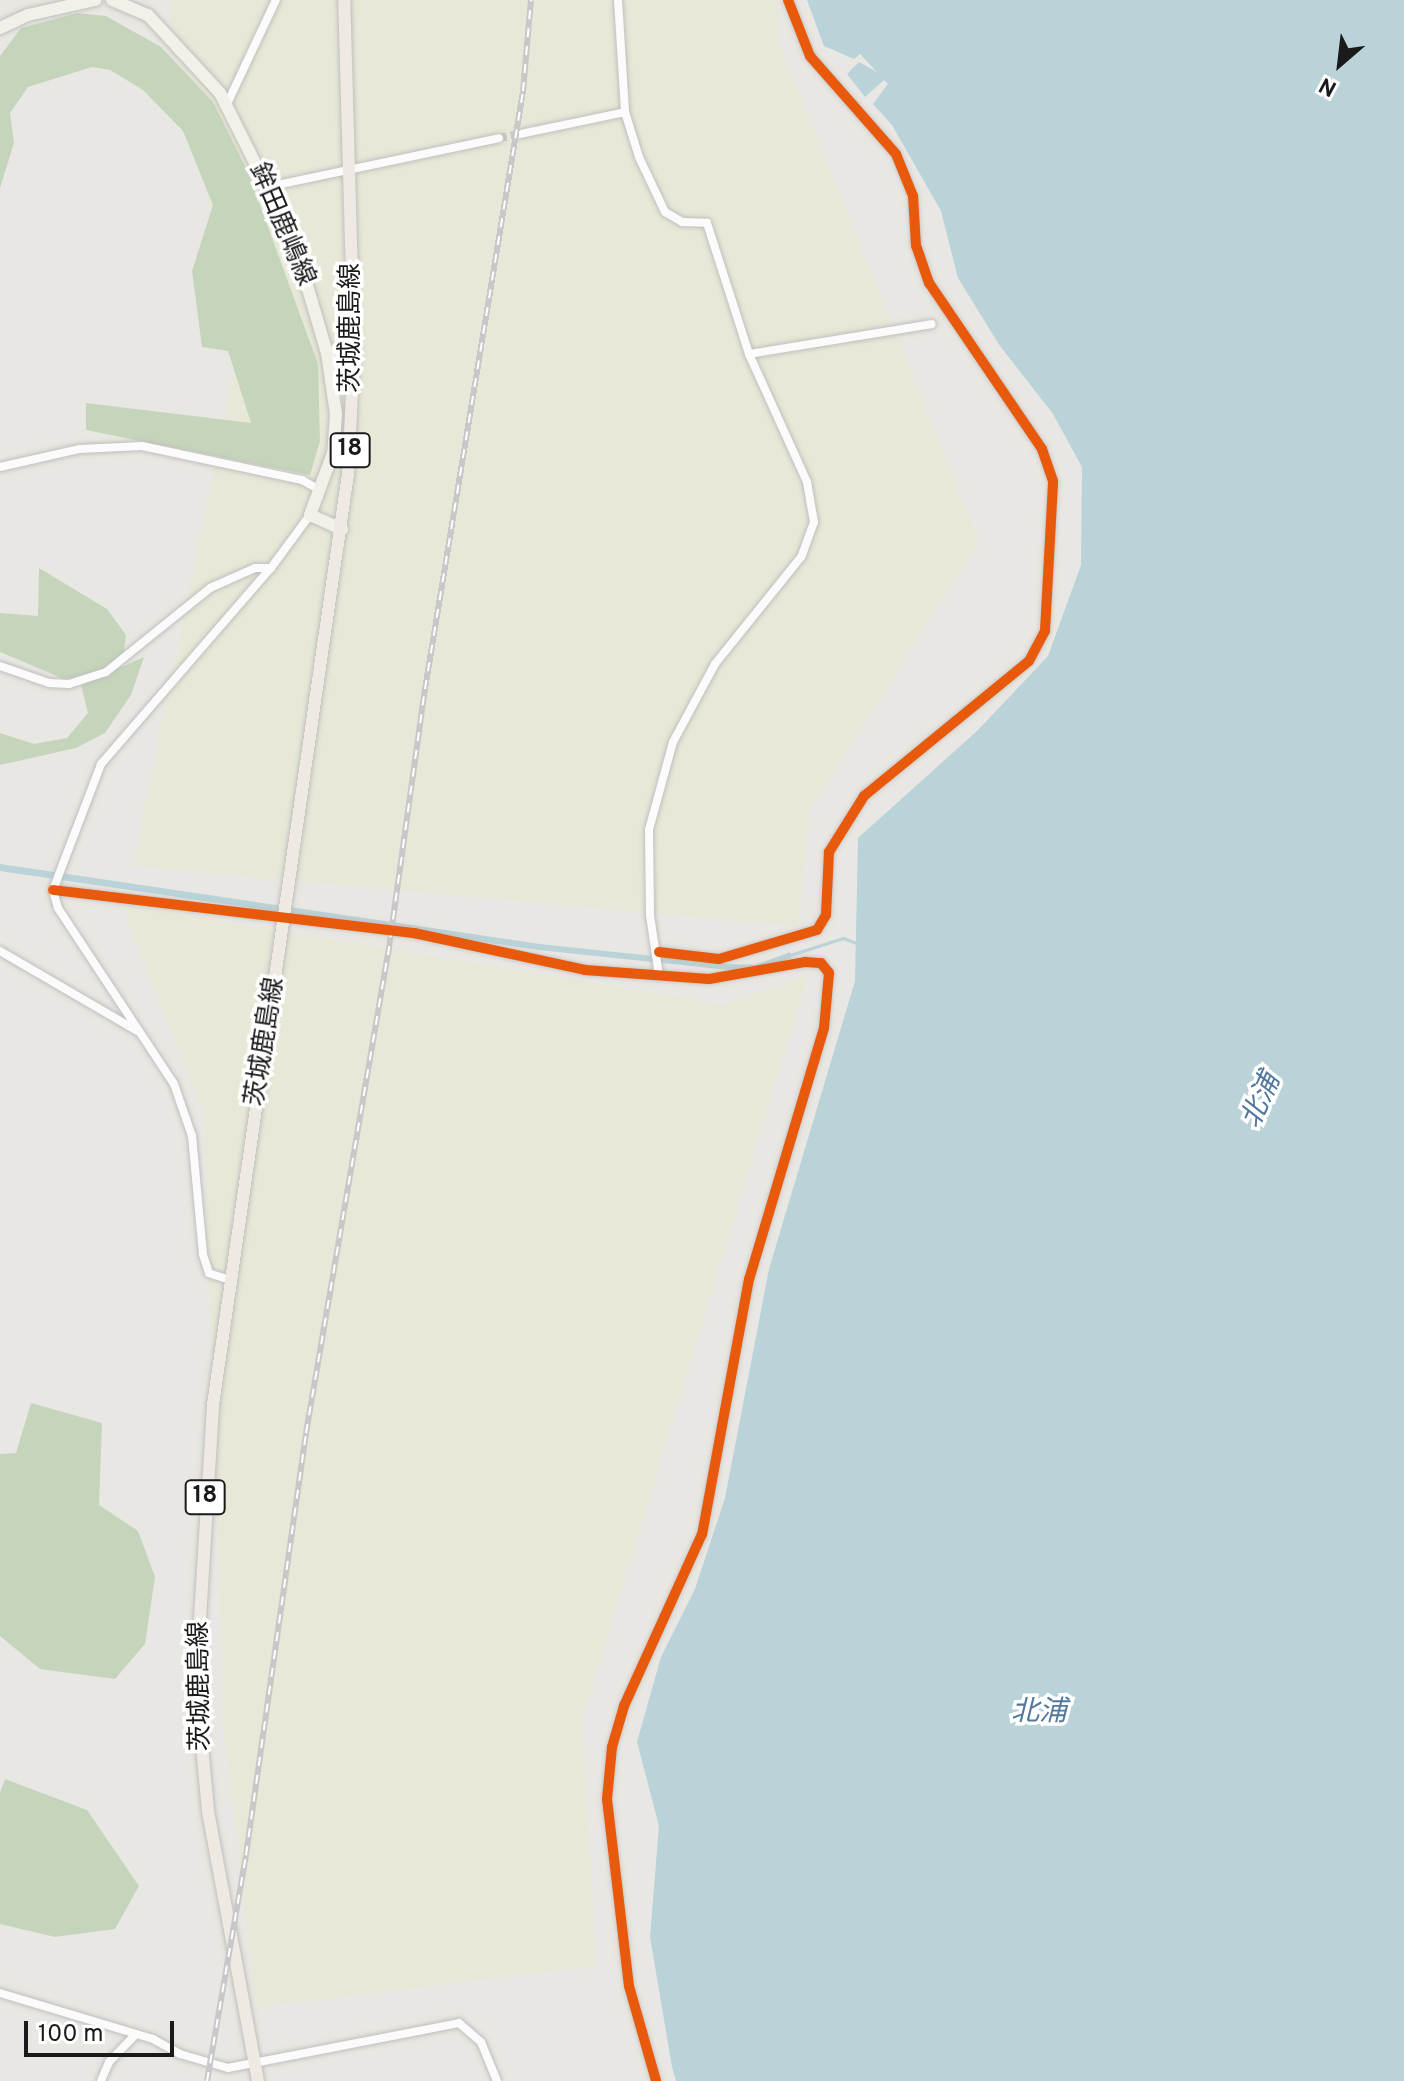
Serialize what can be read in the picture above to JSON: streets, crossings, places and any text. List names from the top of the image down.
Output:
{
  "streets": {
    "main road": ["鉾田鹿嶋線", "茨城鹿島線", "18"]
  },
  "water": ["北浦"],
  "scale_bar": "100 m",
  "north": "bottom left"
}
